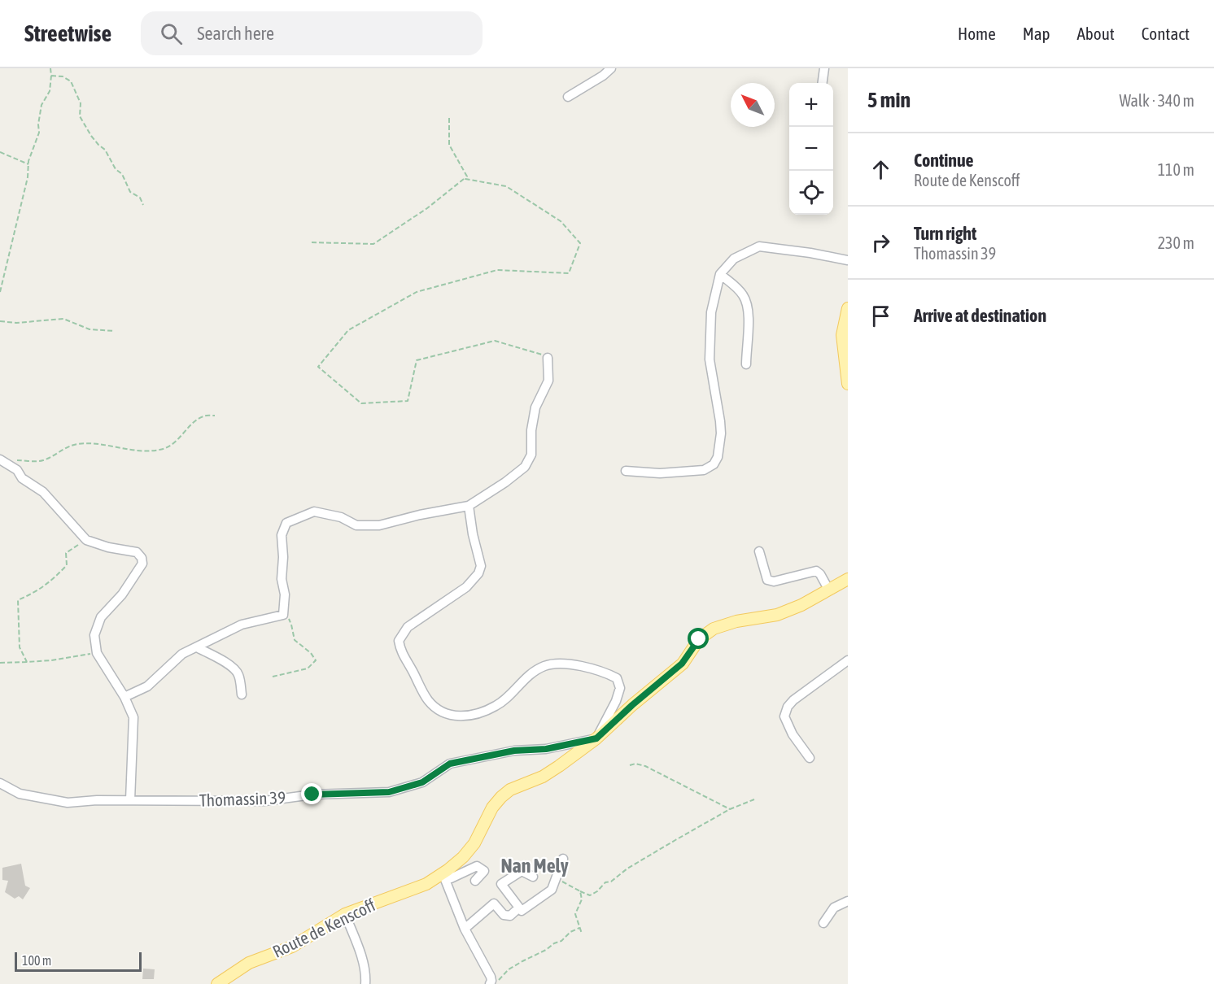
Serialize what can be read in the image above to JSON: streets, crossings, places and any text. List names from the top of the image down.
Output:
{
  "streets": {
    "main road": ["Route de Kenscoff"],
    "street": ["Thomassin 39"]
  },
  "crossings": [
    ["Thomassin 39", "Route de Kenscoff"]
  ],
  "districts": ["Nan Mely"],
  "scale_bar": "100 m",
  "north": "top left",
  "page": {
    "header": "Streetwise",
    "search": "Search here",
    "nav": [
      "Home",
      "Map",
      "About",
      "Contact"
    ],
    "heading": ["5 min", "Walk · 340 m"],
    "map_buttons": ["+", "−"],
    "list": [
      ["Continue", "Route de Kenscoff", "110 m"],
      ["Turn right", "Thomassin 39", "230 m"],
      "Arrive at destination"
    ],
    "scale": "100 m"
  }
}
